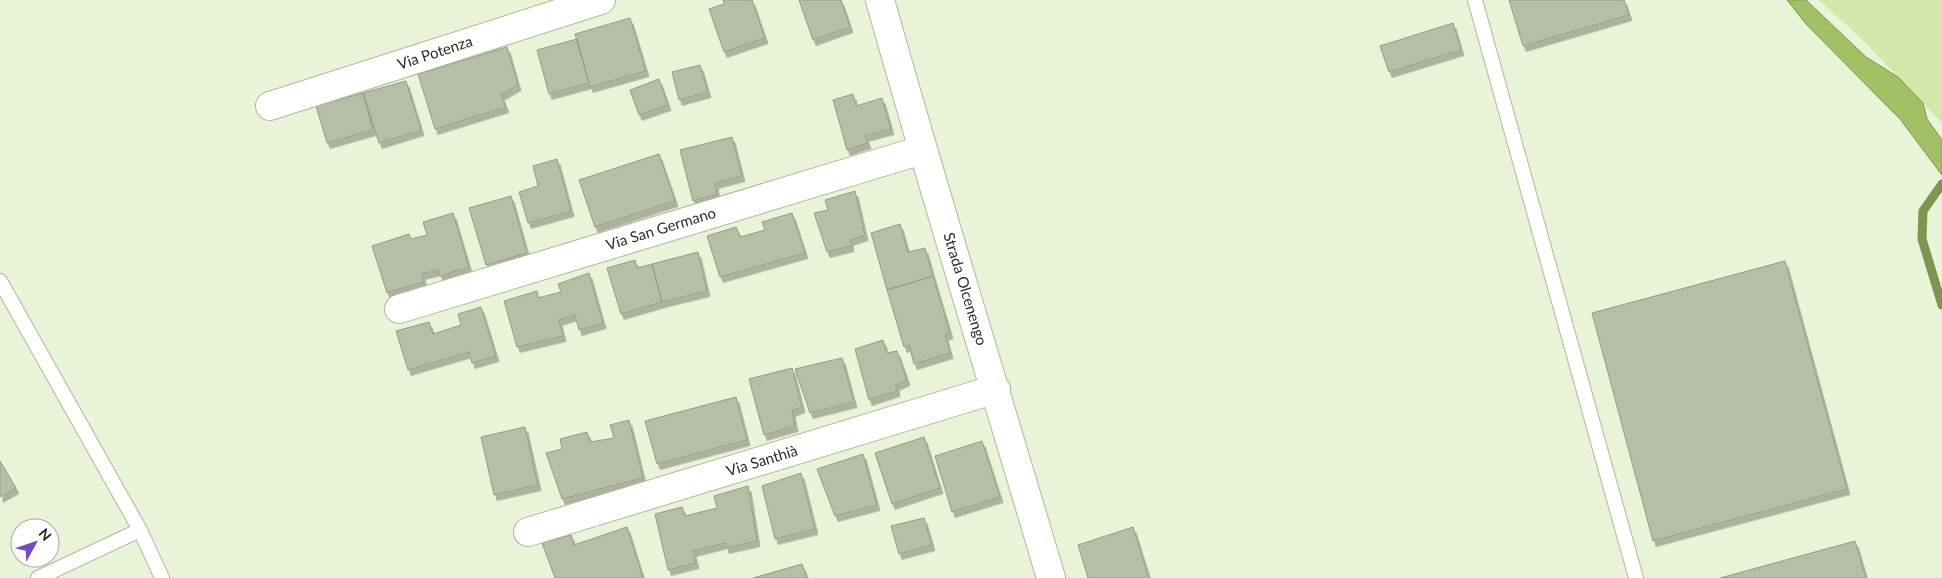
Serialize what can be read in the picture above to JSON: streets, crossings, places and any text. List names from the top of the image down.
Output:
{
  "streets": {
    "street": [
      "Via Potenza",
      "Via San Germano",
      "Strada Olcenengo",
      "Via Santhià"
    ]
  },
  "crossings": [
    ["Via San Germano", "Strada Olcenengo"],
    ["Strada Olcenengo", "Via Santhià"]
  ],
  "north": "top right"
}
